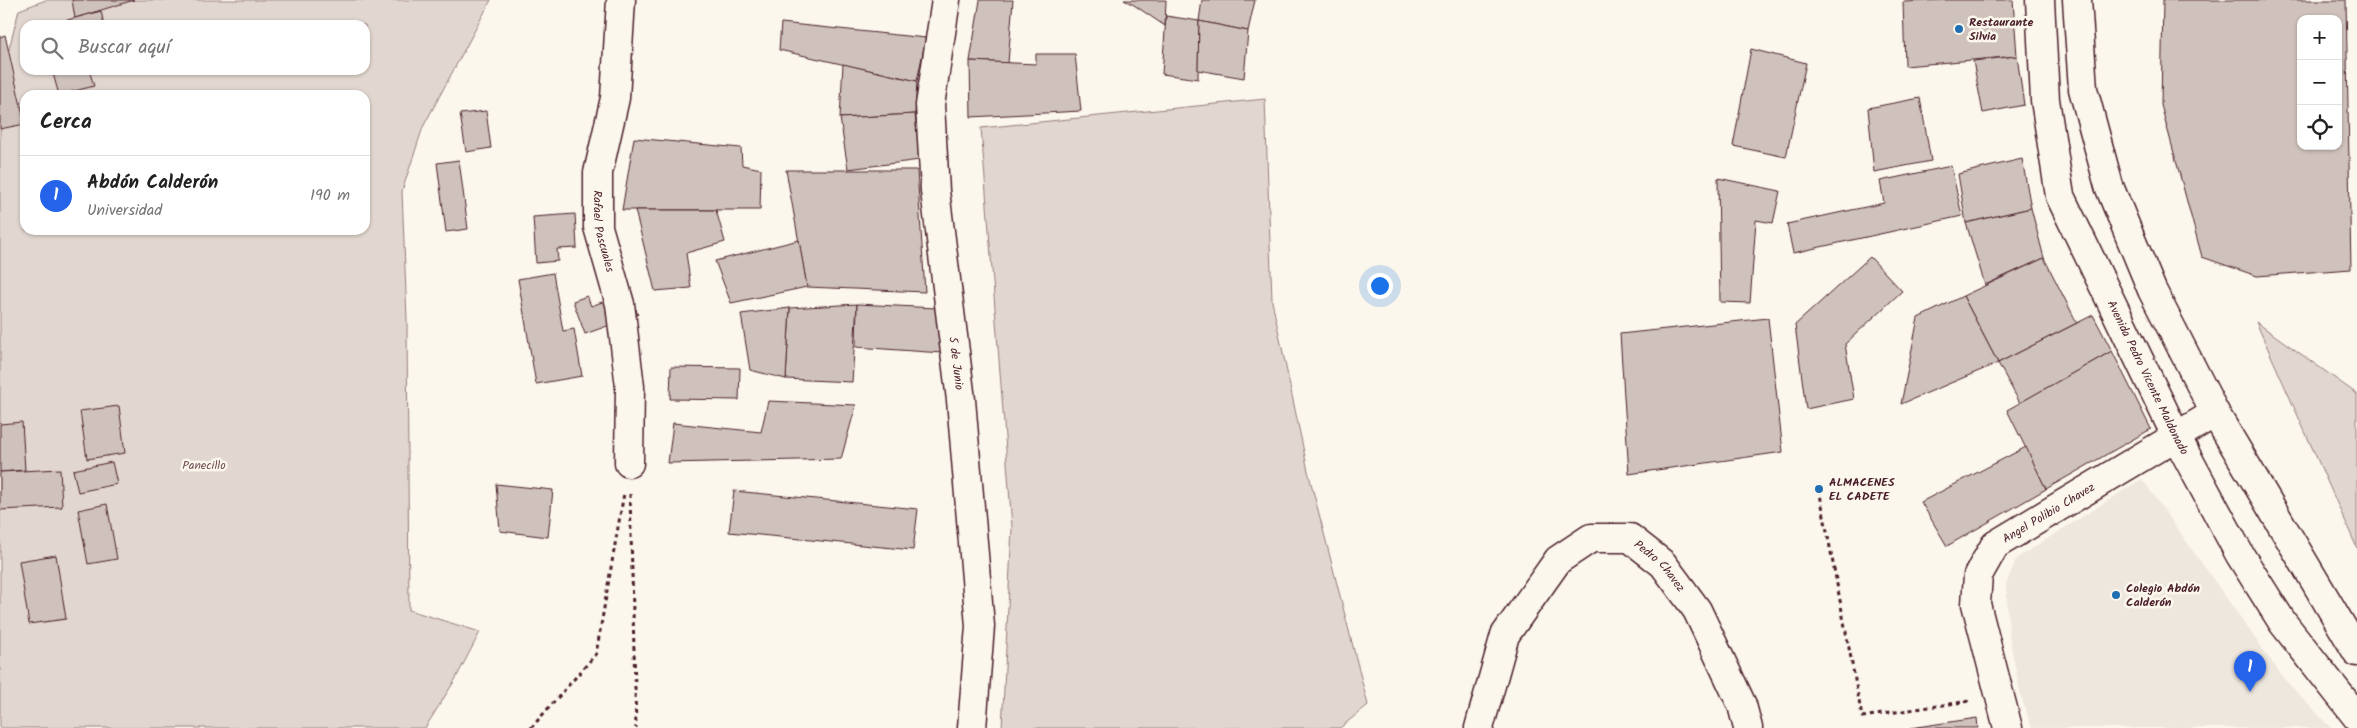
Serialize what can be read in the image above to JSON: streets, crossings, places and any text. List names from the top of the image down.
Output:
{
  "streets": {
    "street": [
      "Rafael Pascuales",
      "5 de Junio",
      "Avenida Pedro Vicente Maldonado",
      "Angel Polibio Chavez",
      "Pedro Chavez"
    ]
  },
  "crossings": [
    ["Avenida Pedro Vicente Maldonado", "Angel Polibio Chavez"]
  ],
  "parks": ["Panecillo"],
  "places": ["Restaurante Silvia", "ALMACENES EL CADETE", "Colegio Abdón Calderón"],
  "page": {
    "map_buttons": ["+", "−"],
    "search": "Buscar aquí",
    "heading": "Cerca",
    "list": [
      {
        "mark": "1",
        "name": "Abdón Calderón",
        "note": "Universidad",
        "value": "190 m"
      }
    ],
    "pins": "1"
  }
}
